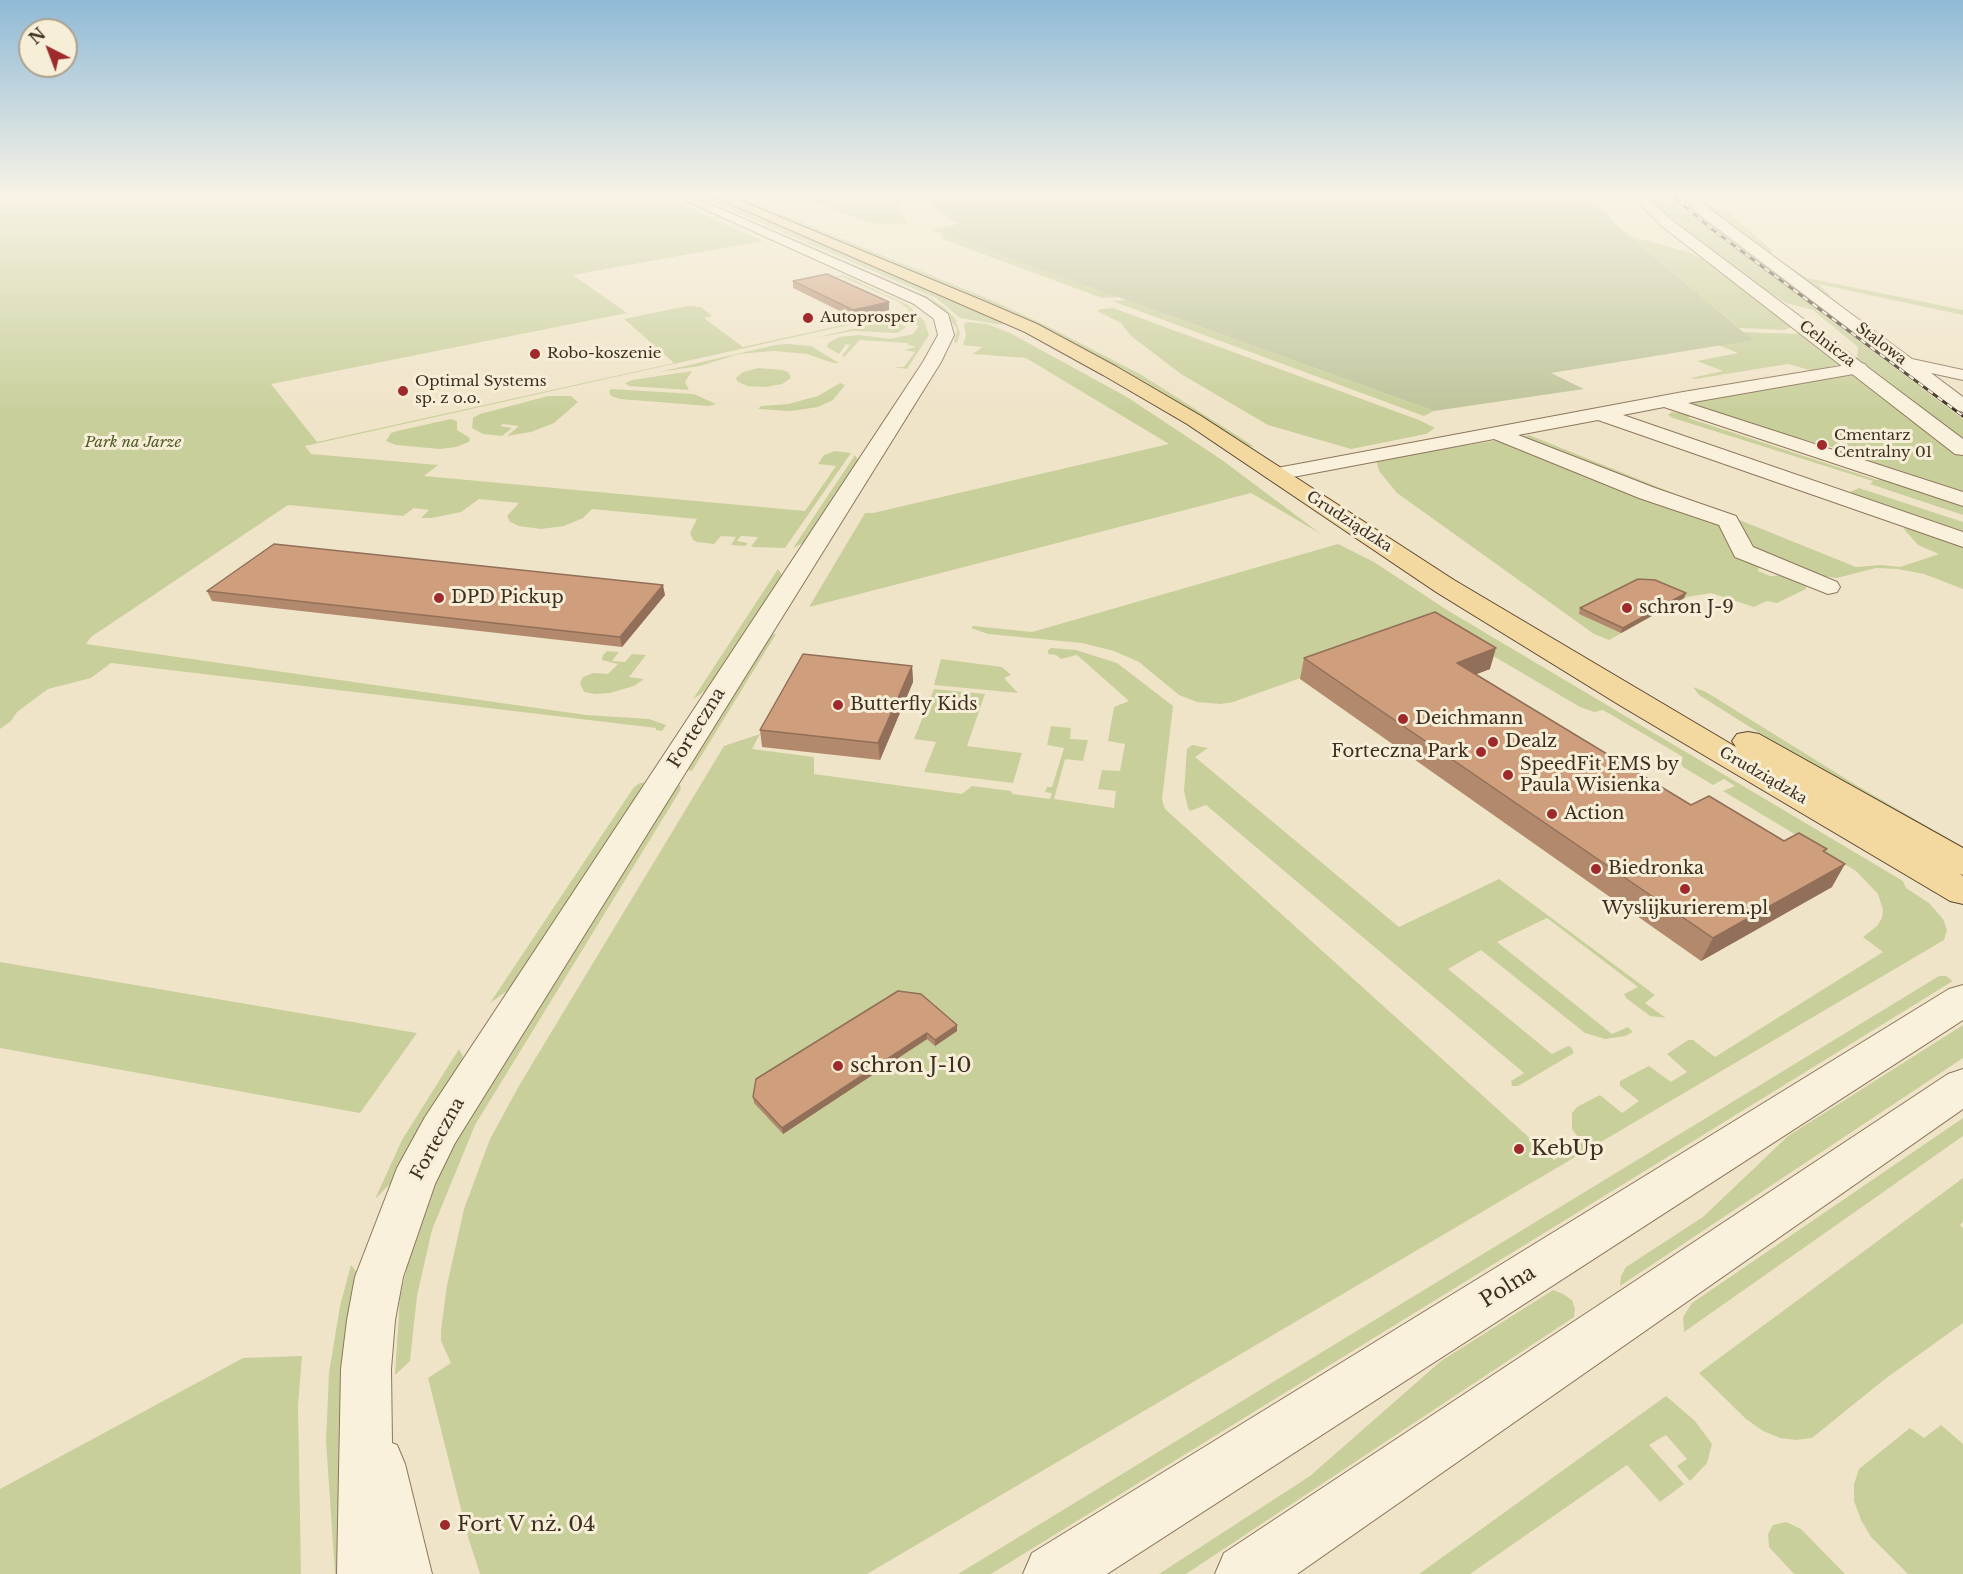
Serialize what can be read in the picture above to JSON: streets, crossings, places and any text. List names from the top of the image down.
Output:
{
  "streets": {
    "main road": ["Grudziądzka"],
    "street": [
      "Celnicza",
      "Stalowa",
      "Forteczna",
      "Polna"
    ]
  },
  "parks": ["Park na Jarze"],
  "places": [
    "Autoprosper",
    "Robo-koszenie",
    "Optimal Systems sp. z o.o.",
    "Cmentarz Centralny 01",
    "DPD Pickup",
    "schron J-9",
    "Butterfly Kids",
    "Deichmann",
    "Dealz",
    "Forteczna Park",
    "SpeedFit EMS by Paula Wisienka",
    "Action",
    "Biedronka",
    "Wyslijkurierem.pl",
    "schron J-10",
    "KebUp",
    "Fort V nż. 04"
  ],
  "north": "top left"
}
